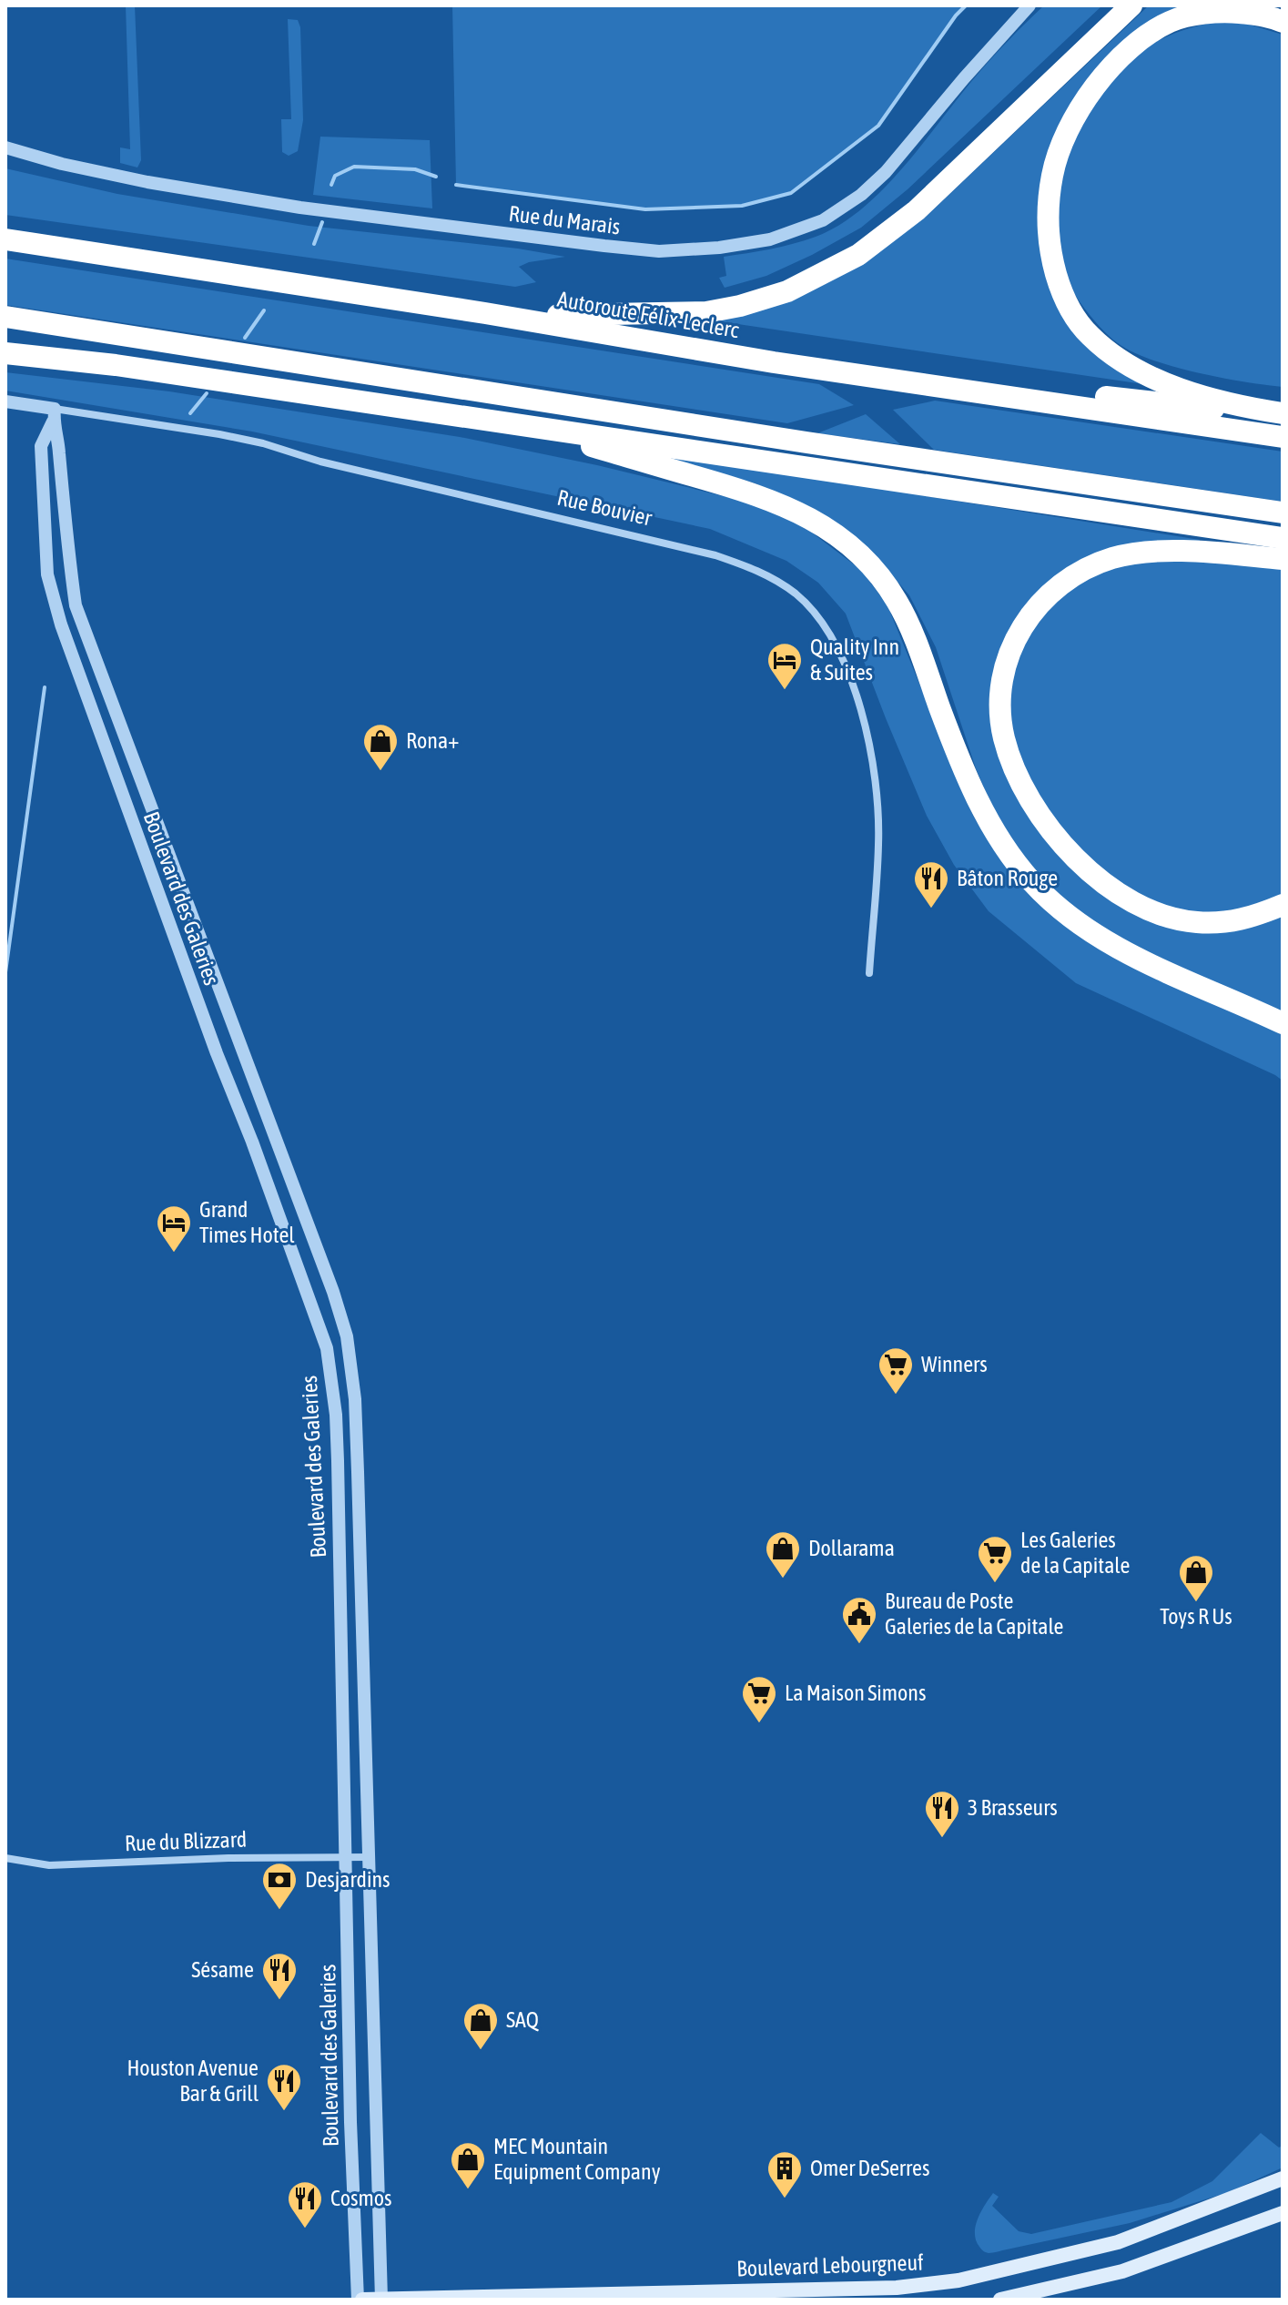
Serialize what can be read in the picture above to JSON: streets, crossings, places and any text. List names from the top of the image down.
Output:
{
  "streets": {
    "highway": ["Autoroute Félix-Leclerc"],
    "main road": ["Boulevard Lebourgneuf"],
    "street": [
      "Rue du Marais",
      "Rue Bouvier",
      "Boulevard des Galeries",
      "Rue du Blizzard"
    ]
  },
  "crossings": [
    ["Rue Bouvier", "Boulevard des Galeries"],
    ["Boulevard des Galeries", "Rue du Blizzard"],
    ["Boulevard des Galeries", "Boulevard Lebourgneuf"]
  ],
  "places": {
    "hotel": ["Quality Inn & Suites", "Grand Times Hotel"],
    "shop": [
      "Rona+",
      "Dollarama",
      "Toys R Us",
      "SAQ",
      "MEC Mountain Equipment Company"
    ],
    "restaurant": [
      "Bâton Rouge",
      "3 Brasseurs",
      "Sésame",
      "Houston Avenue Bar & Grill",
      "Cosmos"
    ],
    "supermarket": ["Winners", "Les Galeries de la Capitale", "La Maison Simons"],
    "public building": ["Bureau de Poste Galeries de la Capitale"],
    "bank": ["Desjardins"],
    "building": ["Omer DeSerres"]
  }
}
